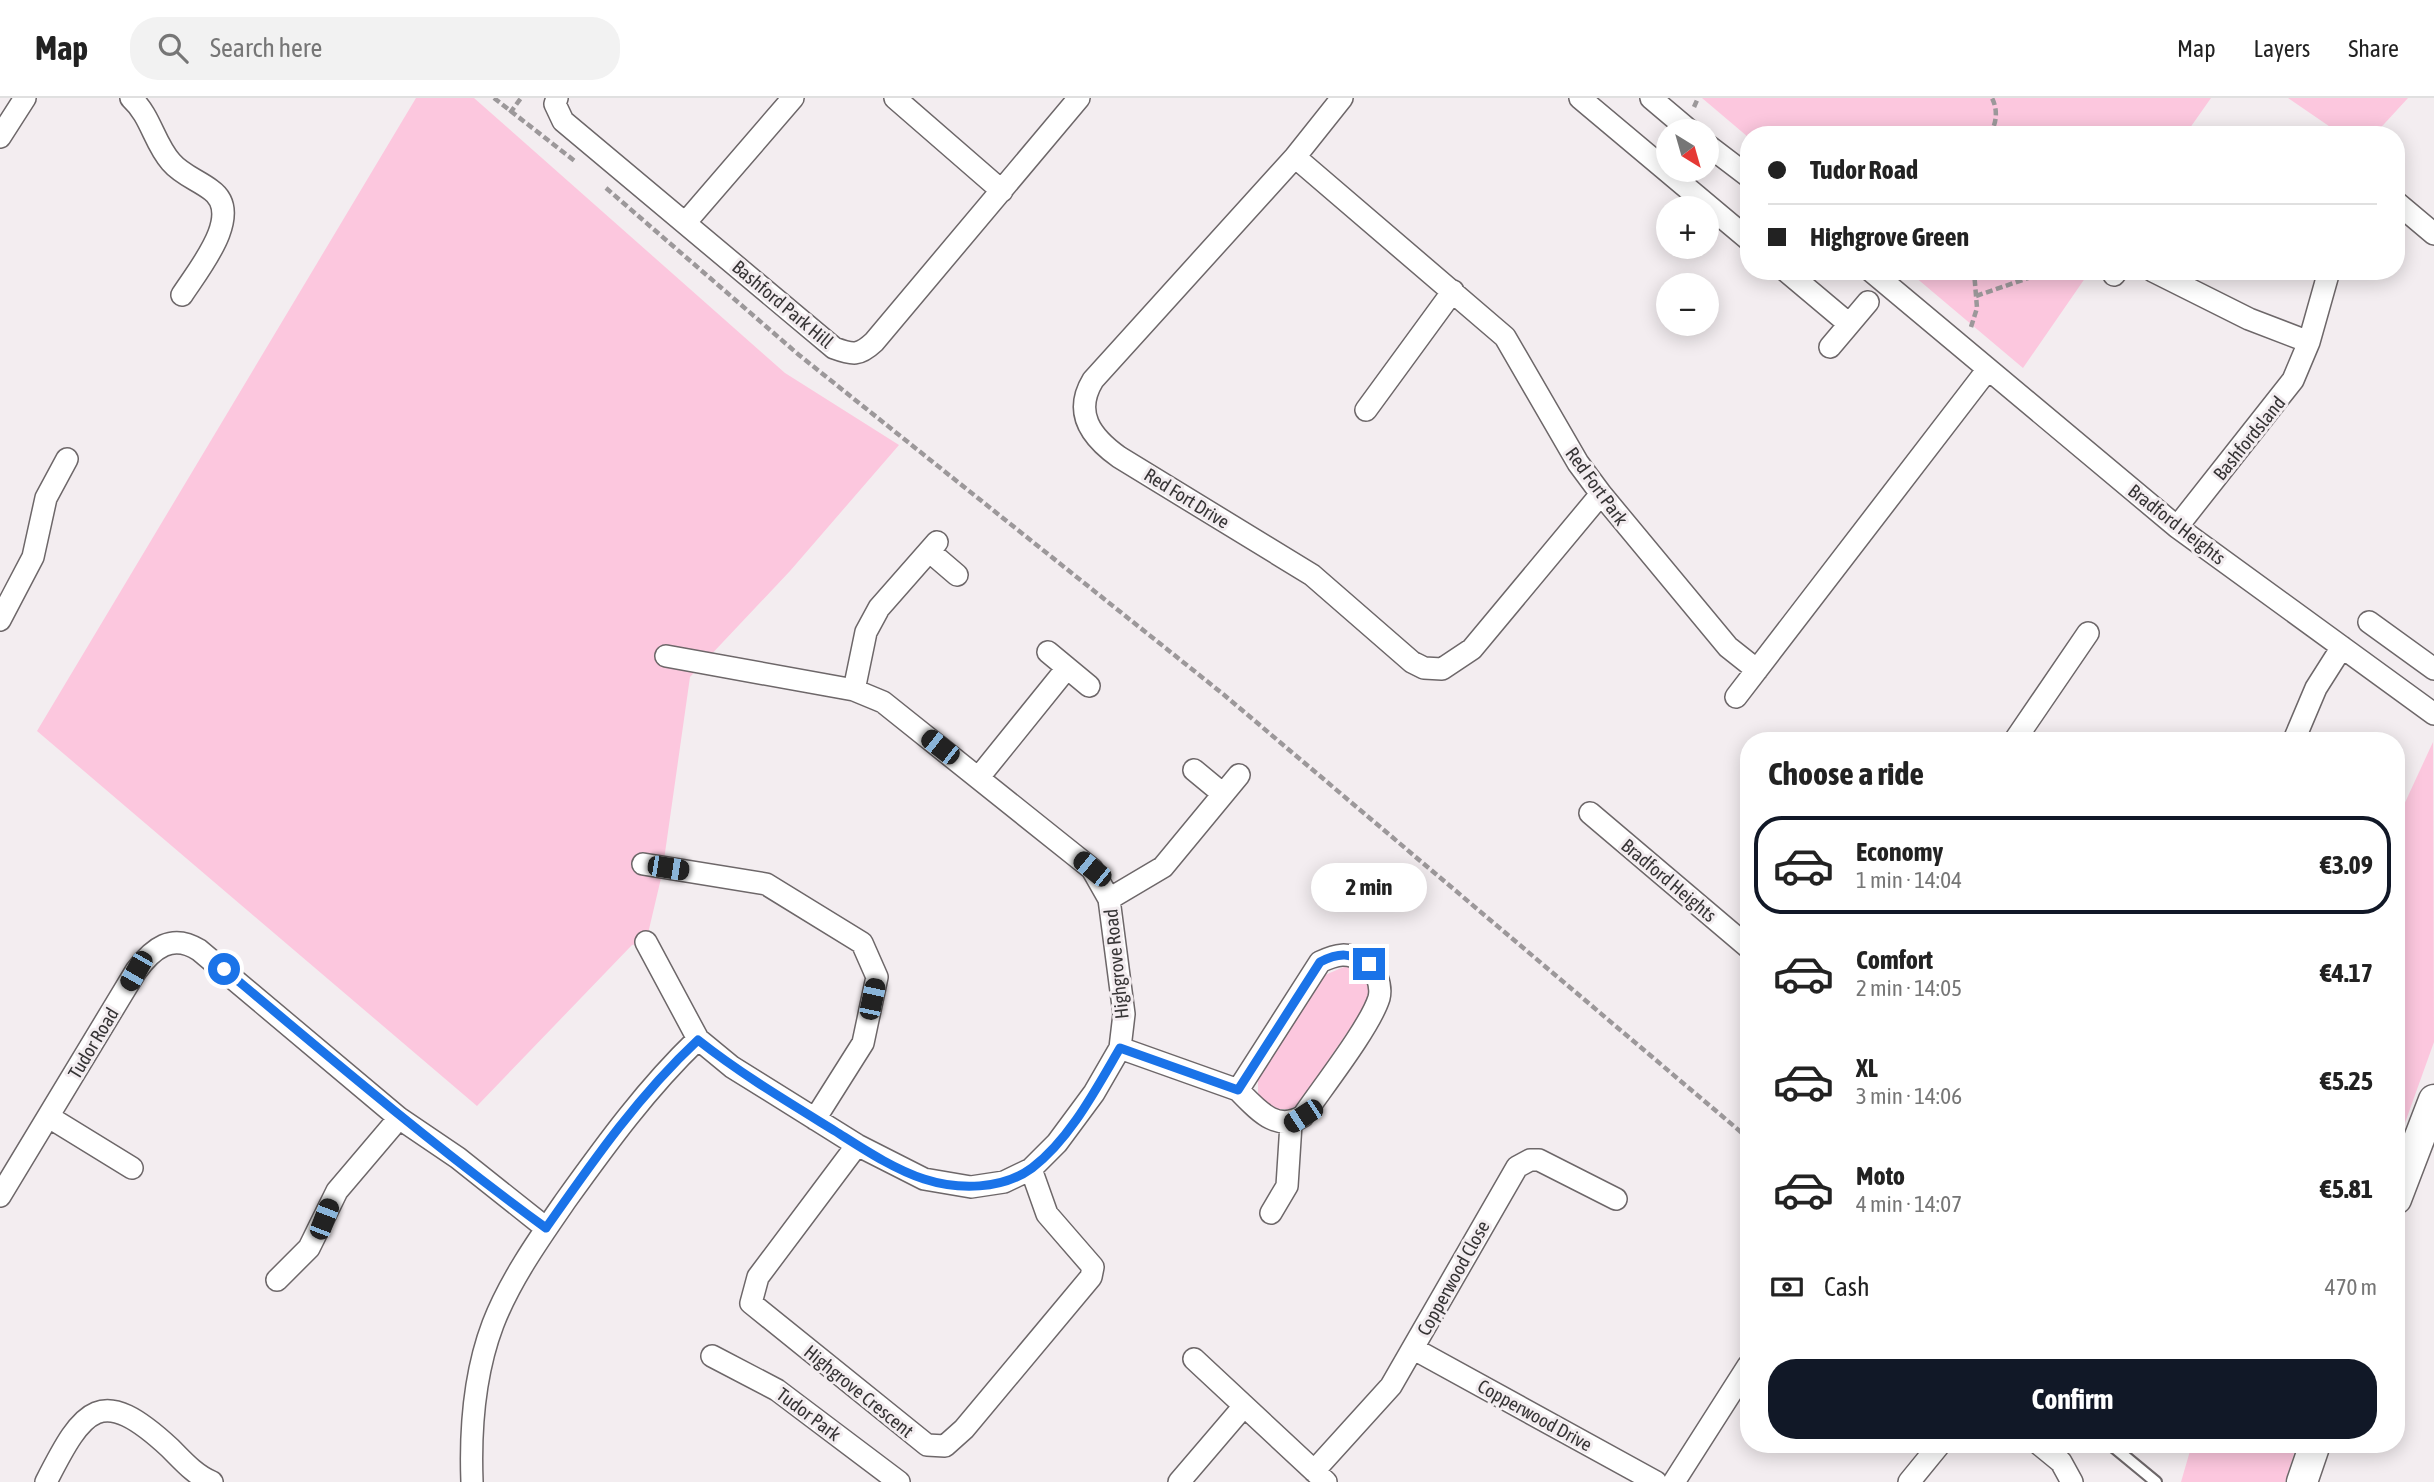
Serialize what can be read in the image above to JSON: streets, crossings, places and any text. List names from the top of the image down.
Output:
{
  "streets": {
    "street": [
      "Bashford Park Hill",
      "Bashfordsland",
      "Red Fort Park",
      "Red Fort Drive",
      "Bradford Heights",
      "Highgrove Road",
      "Tudor Road",
      "Copperwood Close",
      "Highgrove Crescent",
      "Tudor Park",
      "Copperwood Drive"
    ]
  },
  "crossings": [
    ["Bashfordsland", "Bradford Heights"],
    ["Red Fort Park", "Red Fort Drive"],
    ["Highgrove Road", "Highgrove Crescent"],
    ["Copperwood Close", "Copperwood Drive"]
  ],
  "north": "bottom right",
  "page": {
    "header": "Map",
    "search": "Search here",
    "nav": ["Map", "Layers", "Share"],
    "map_buttons": ["+", "−"],
    "banner": ["Tudor Road", "Highgrove Green"],
    "heading": "Choose a ride",
    "list": [
      {
        "name": "Economy",
        "note": "1 min · 14:04",
        "value": "€3.09"
      },
      {
        "name": "Comfort",
        "note": "2 min · 14:05",
        "value": "€4.17"
      },
      {
        "name": "XL",
        "note": "3 min · 14:06",
        "value": "€5.25"
      },
      {
        "name": "Moto",
        "note": "4 min · 14:07",
        "value": "€5.81"
      }
    ],
    "bubble": "2 min",
    "pay": ["Cash", "470 m"],
    "buttons": "Confirm"
  }
}
